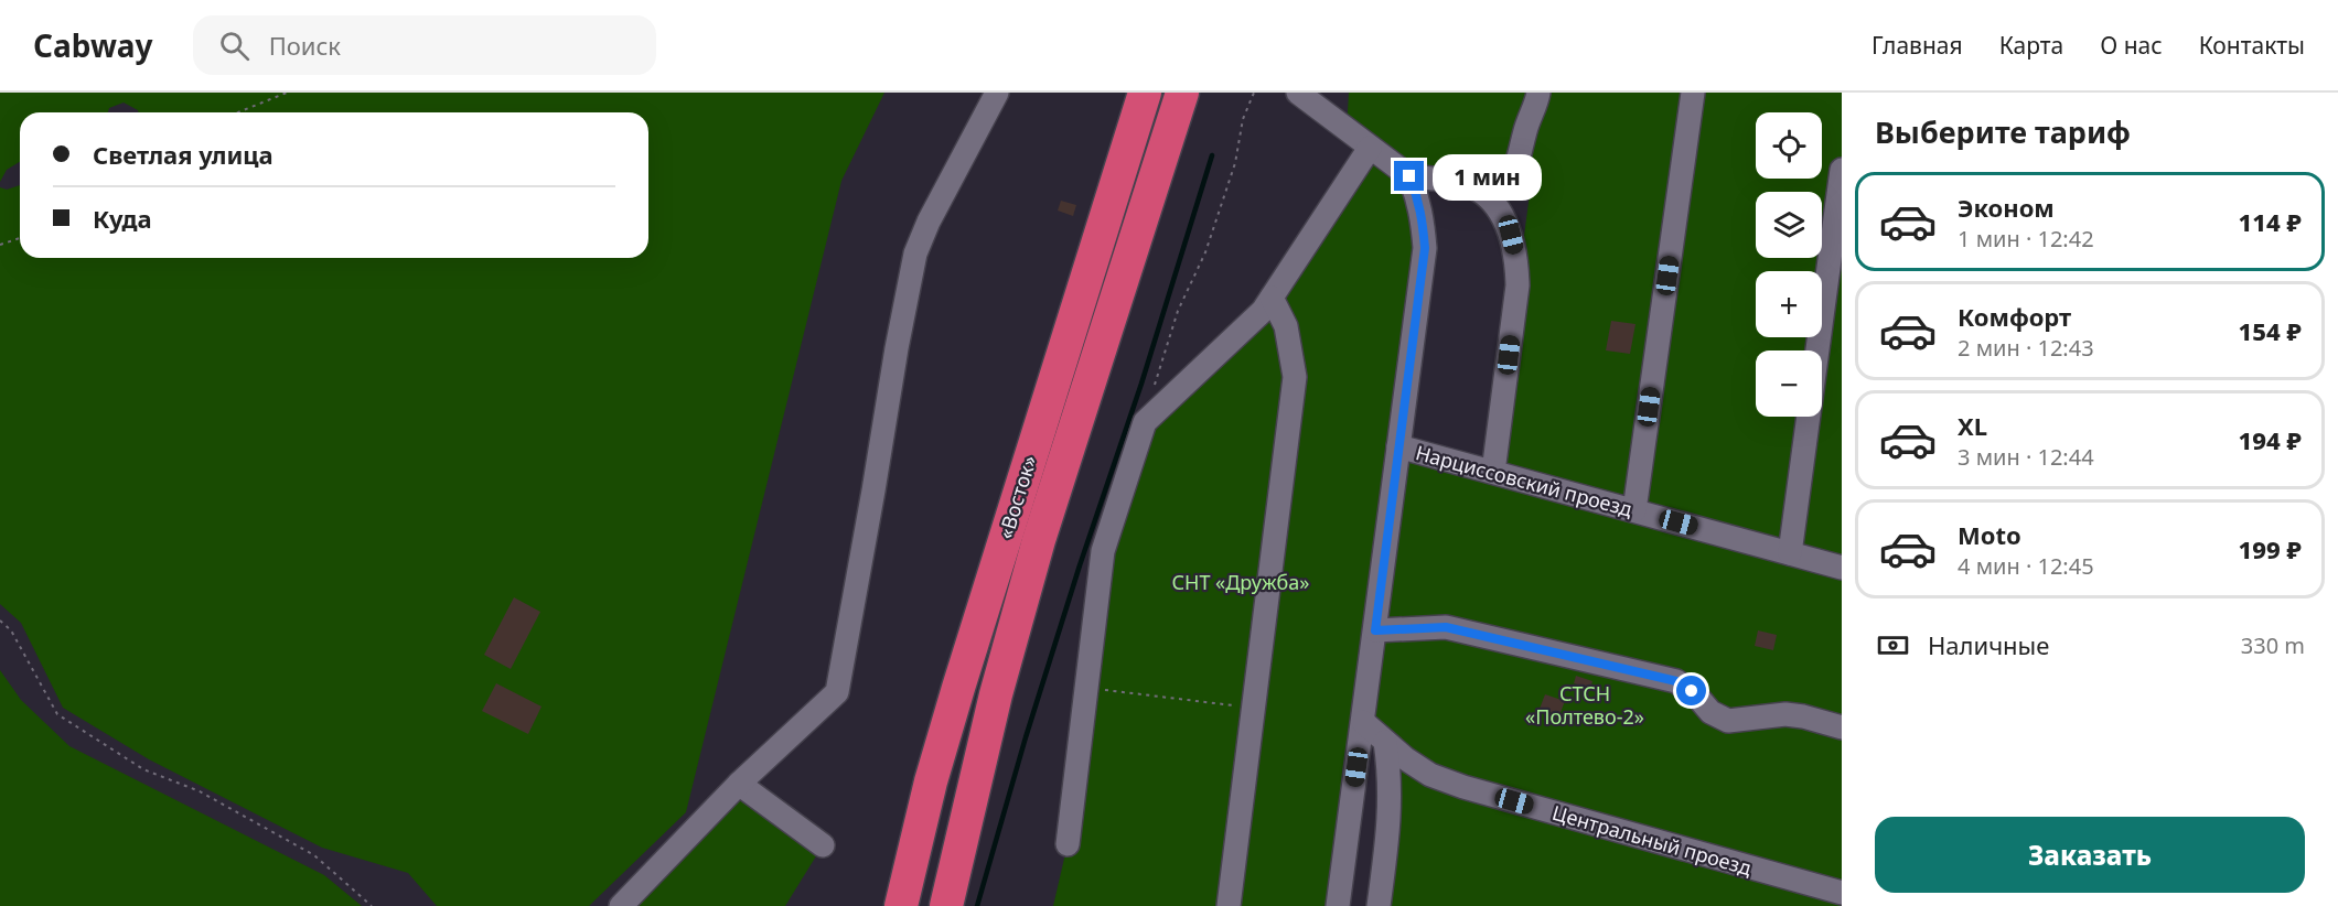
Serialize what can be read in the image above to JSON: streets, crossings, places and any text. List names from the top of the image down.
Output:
{
  "streets": {
    "highway": ["«Восток»"],
    "street": ["Нарциссовский проезд", "Центральный проезд"]
  },
  "parks": ["СНТ «Дружба»", "СТСН «Полтево-2»"],
  "page": {
    "header": "Cabway",
    "search": "Поиск",
    "nav": [
      "Главная",
      "Карта",
      "О нас",
      "Контакты"
    ],
    "heading": "Выберите тариф",
    "map_buttons": ["+", "−"],
    "banner": ["Светлая улица", "Куда"],
    "bubble": "1 мин",
    "list": [
      {
        "name": "Эконом",
        "note": "1 мин · 12:42",
        "value": "114 ₽"
      },
      {
        "name": "Комфорт",
        "note": "2 мин · 12:43",
        "value": "154 ₽"
      },
      {
        "name": "XL",
        "note": "3 мин · 12:44",
        "value": "194 ₽"
      },
      {
        "name": "Moto",
        "note": "4 мин · 12:45",
        "value": "199 ₽"
      }
    ],
    "pay": ["Наличные", "330 m"],
    "buttons": "Заказать"
  }
}
